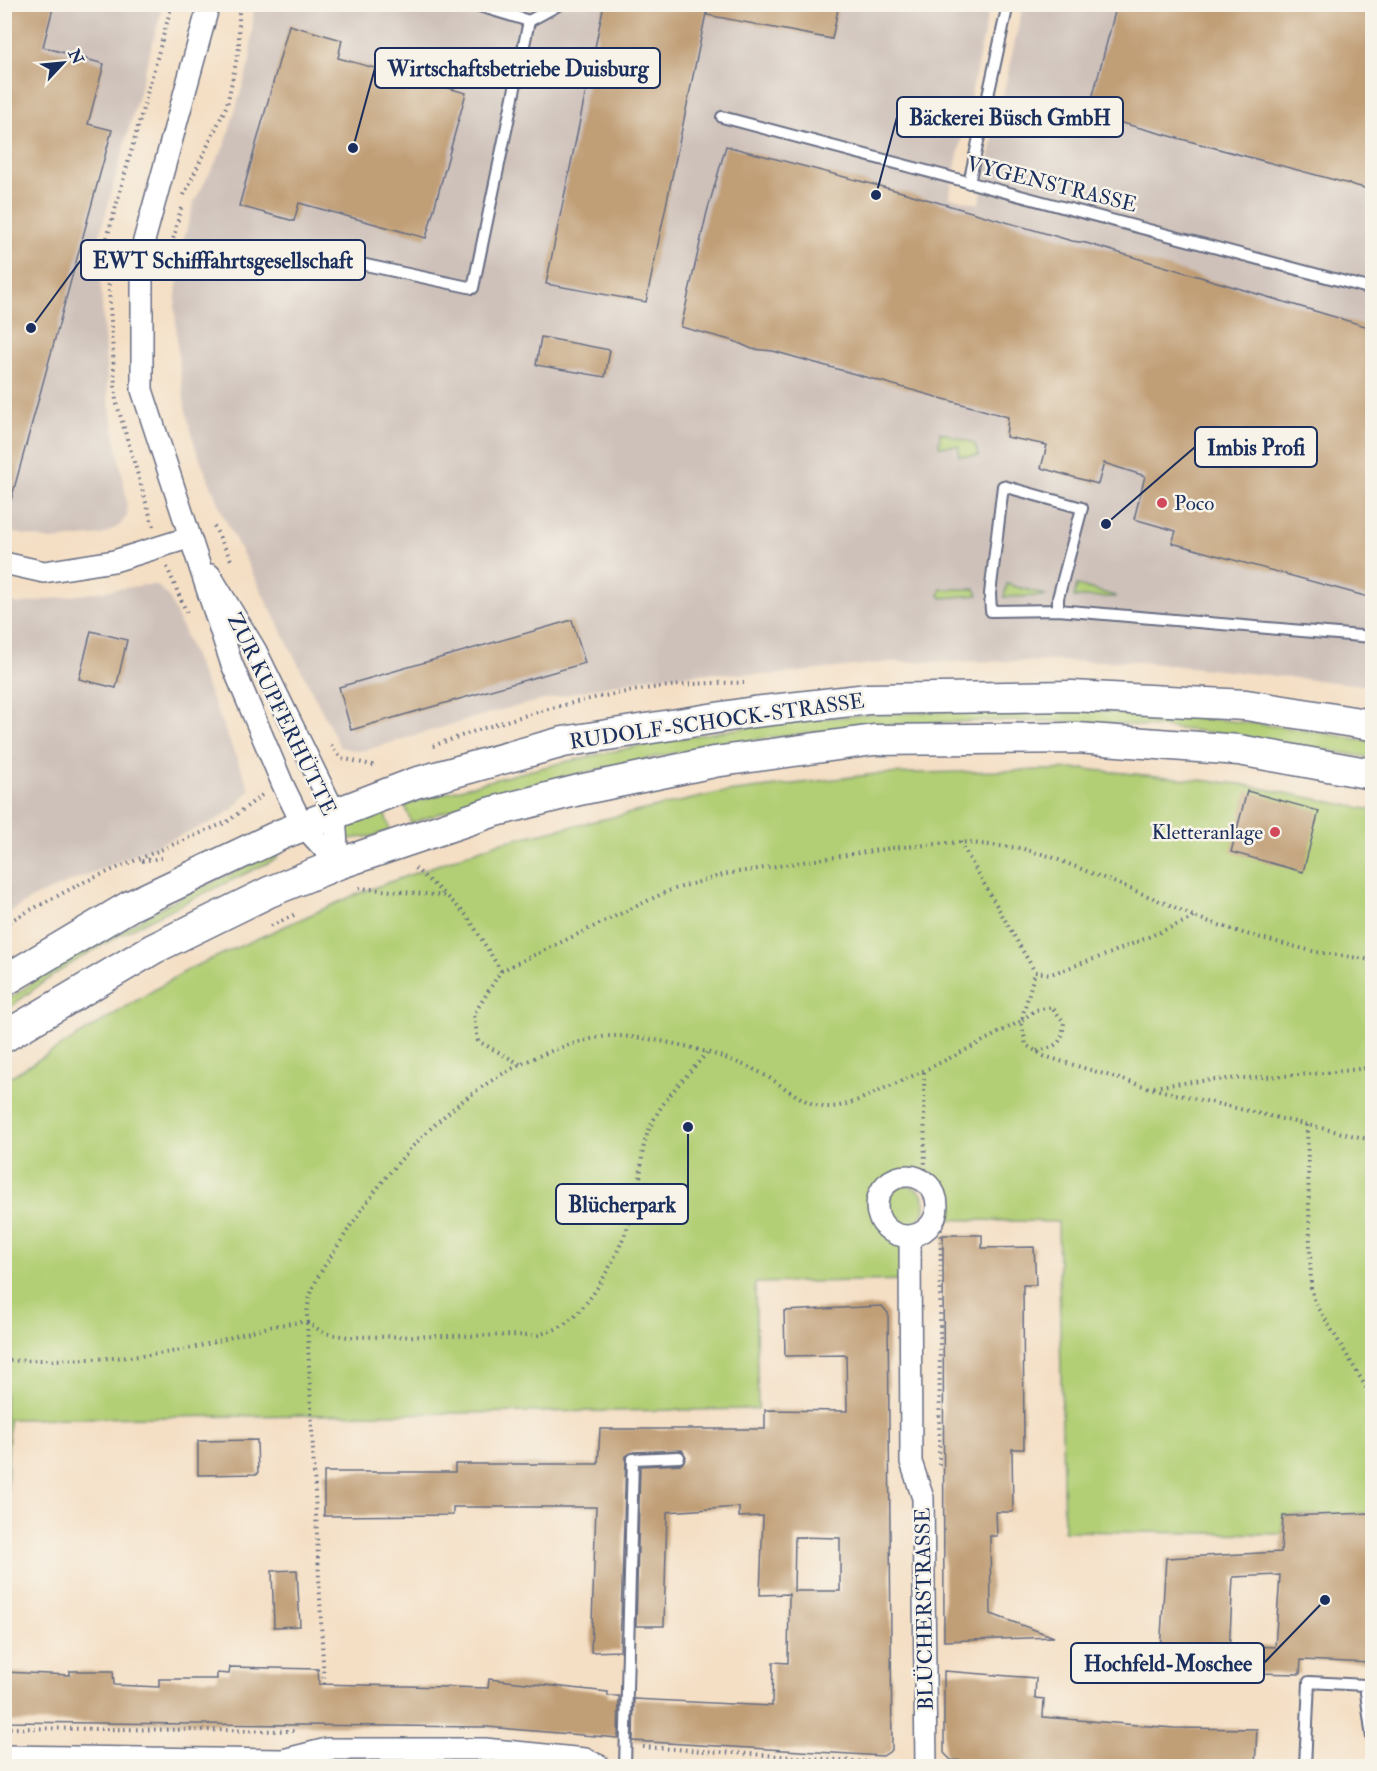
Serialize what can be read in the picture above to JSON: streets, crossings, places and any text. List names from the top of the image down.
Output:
{
  "streets": {
    "main road": ["RUDOLF-SCHOCK-STRASSE"],
    "street": ["ZUR KUPFERHÜTTE", "BLÜCHERSTRASSE"],
    "lane": ["VYGENSTRASSE"]
  },
  "crossings": [
    ["ZUR KUPFERHÜTTE", "RUDOLF-SCHOCK-STRASSE"]
  ],
  "places": [
    "Wirtschaftsbetriebe Duisburg",
    "Bäckerei Büsch GmbH",
    "EWT Schifffahrtsgesellschaft",
    "Poco",
    "Imbis Profi",
    "Kletteranlage",
    "Blücherpark",
    "Hochfeld-Moschee"
  ],
  "north": "top right"
}
